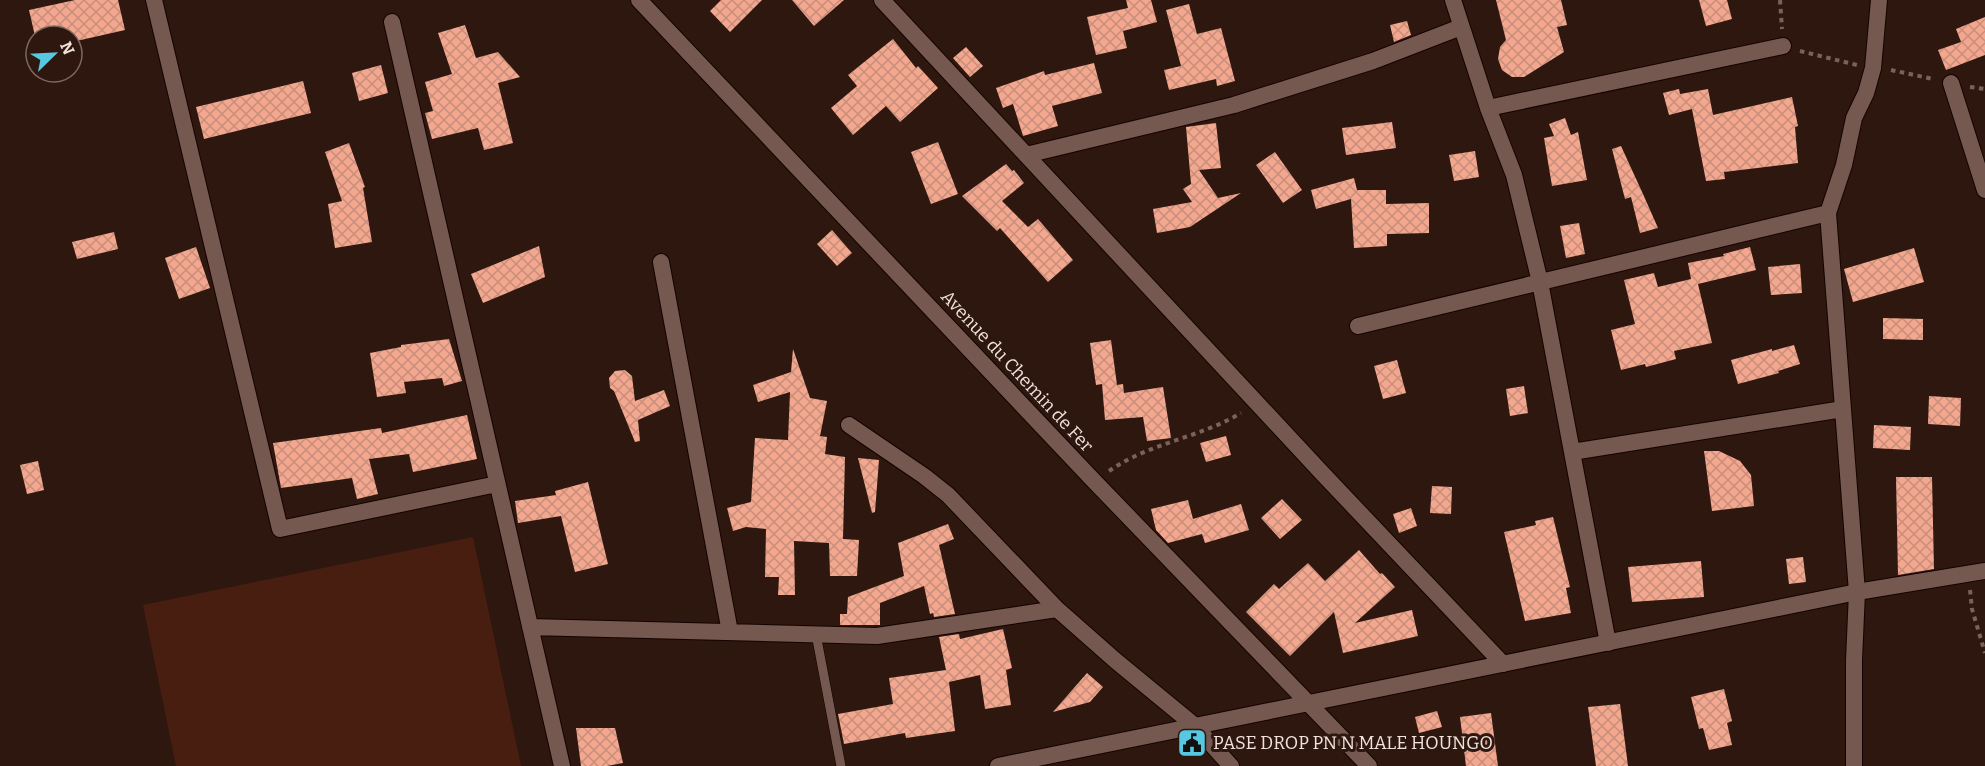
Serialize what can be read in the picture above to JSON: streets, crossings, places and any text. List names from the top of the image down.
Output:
{
  "streets": {
    "street": ["Avenue du Chemin de Fer"]
  },
  "places": {
    "public building": ["PASE DROP PN N MALE HOUNGO"]
  },
  "north": "top right"
}
